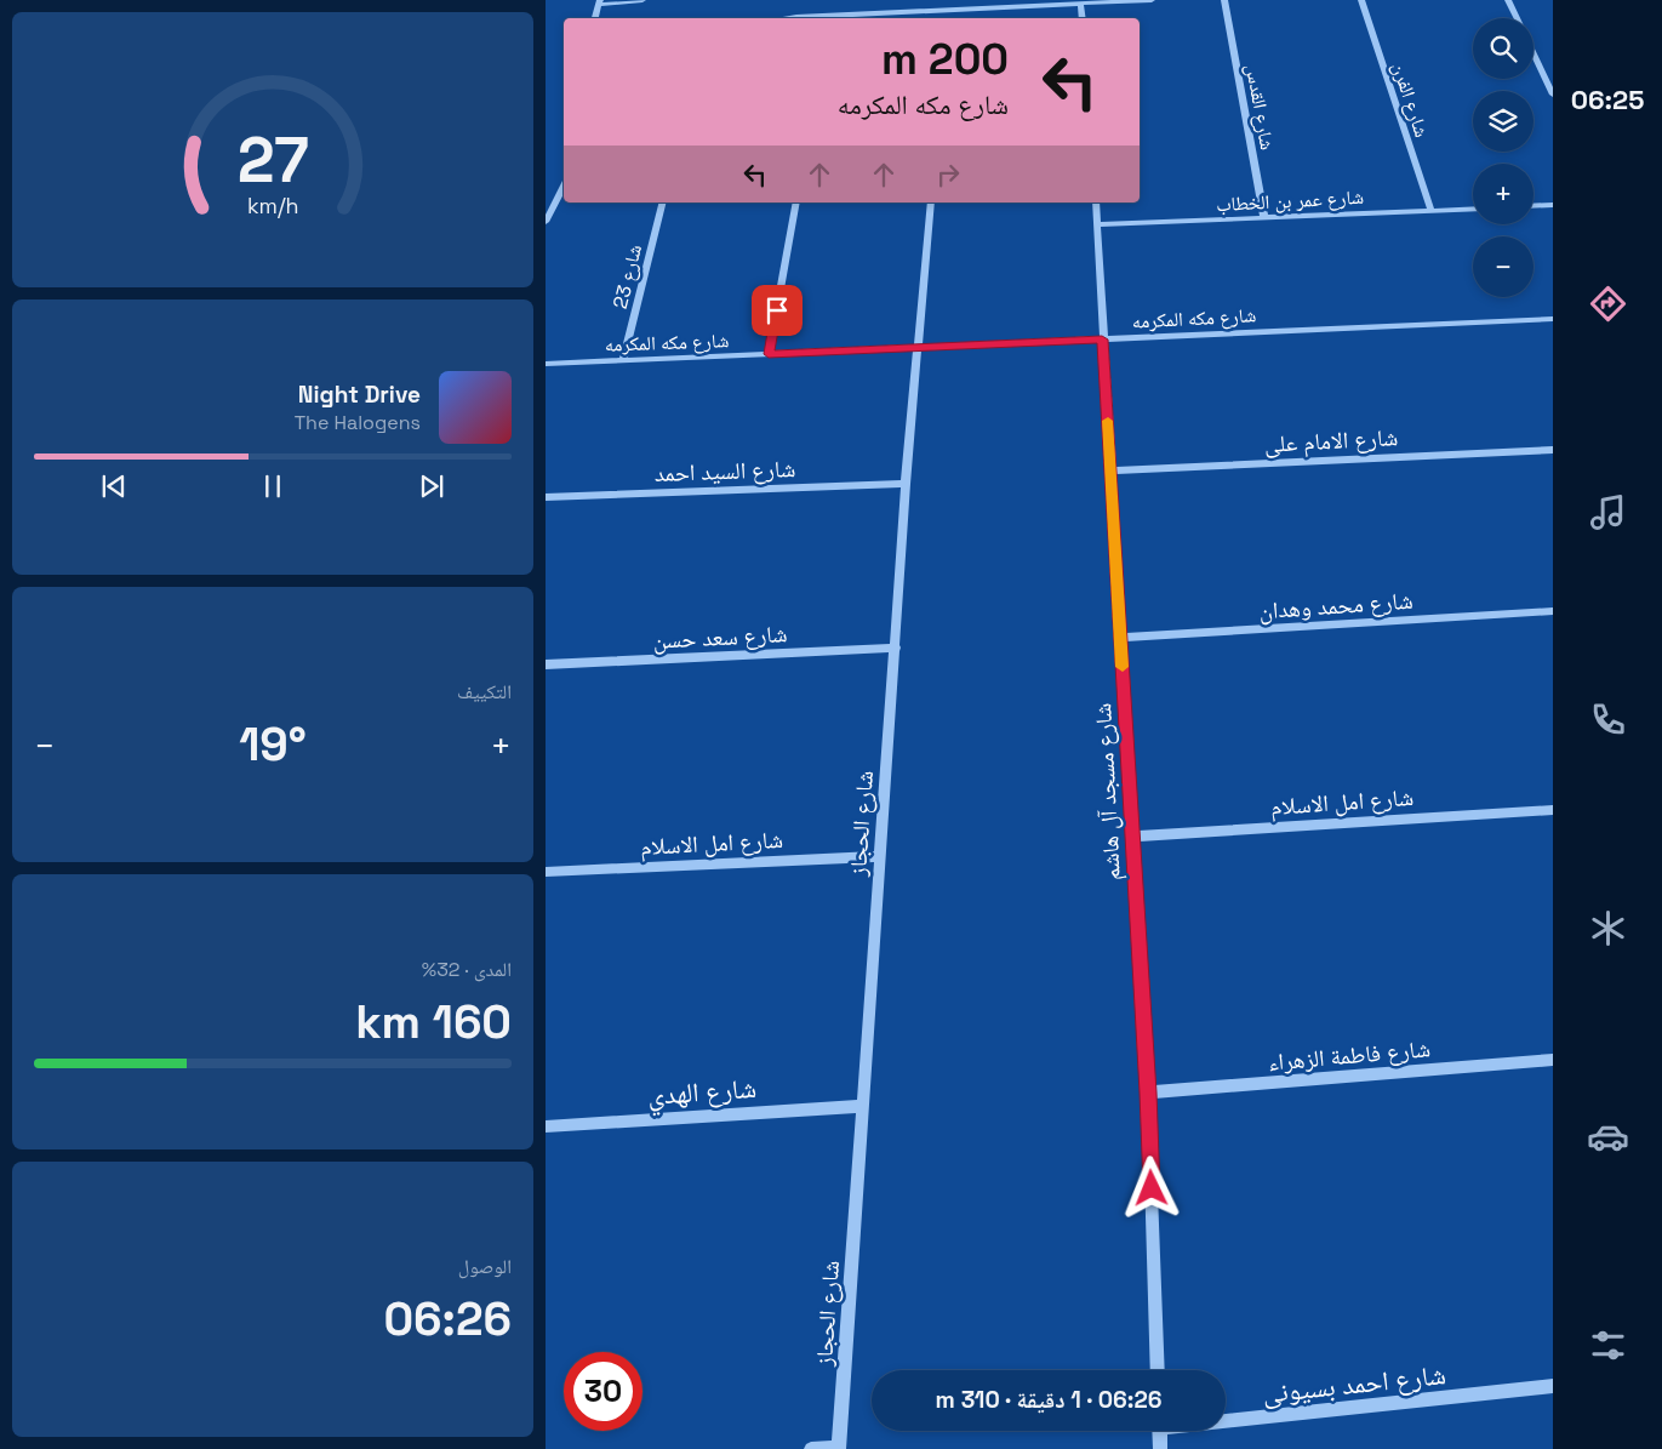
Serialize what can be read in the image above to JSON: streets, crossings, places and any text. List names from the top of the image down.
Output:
{
  "streets": {
    "street": [
      "شارع الفرن",
      "شارع القدس",
      "شارع عمر بن الخطاب",
      "شارع 23",
      "شارع مكه المكرمه",
      "شارع الامام على",
      "شارع السيد احمد",
      "شارع محمد وهدان",
      "شارع سعد حسن",
      "شارع مسجد آل هاشم",
      "شارع امل الاسلام",
      "شارع الحجاز",
      "شارع فاطمة الزهراء",
      "شارع الهدي",
      "شارع احمد بسيونى"
    ]
  },
  "crossings": [
    ["شارع الفرن", "شارع عمر بن الخطاب"],
    ["شارع القدس", "شارع عمر بن الخطاب"],
    ["شارع عمر بن الخطاب", "شارع مسجد آل هاشم"],
    ["شارع 23", "شارع مكه المكرمه"],
    ["شارع مكه المكرمه", "شارع مسجد آل هاشم"],
    ["شارع مكه المكرمه", "شارع الحجاز"],
    ["شارع الامام على", "شارع مسجد آل هاشم"],
    ["شارع السيد احمد", "شارع الحجاز"],
    ["شارع محمد وهدان", "شارع مسجد آل هاشم"],
    ["شارع سعد حسن", "شارع الحجاز"],
    ["شارع مسجد آل هاشم", "شارع امل الاسلام"],
    ["شارع مسجد آل هاشم", "شارع فاطمة الزهراء"],
    ["شارع امل الاسلام", "شارع الحجاز"],
    ["شارع الحجاز", "شارع الهدي"]
  ],
  "page": {
    "tabs": "06:25",
    "map_buttons": ["+", "−"],
    "turn": ["200 m", "شارع مكه المكرمه"],
    "song": ["Night Drive", "The Halogens"],
    "tile": [
      "التكييف",
      ["المدى · 32%", "160 km"],
      ["الوصول", "06:26"]
    ],
    "heat": ["−", "19°", "+"],
    "limit": "30",
    "trip": "06:26 · 1 دقيقة · 310 m",
    "gauge": ["27", "km/h"]
  }
}
